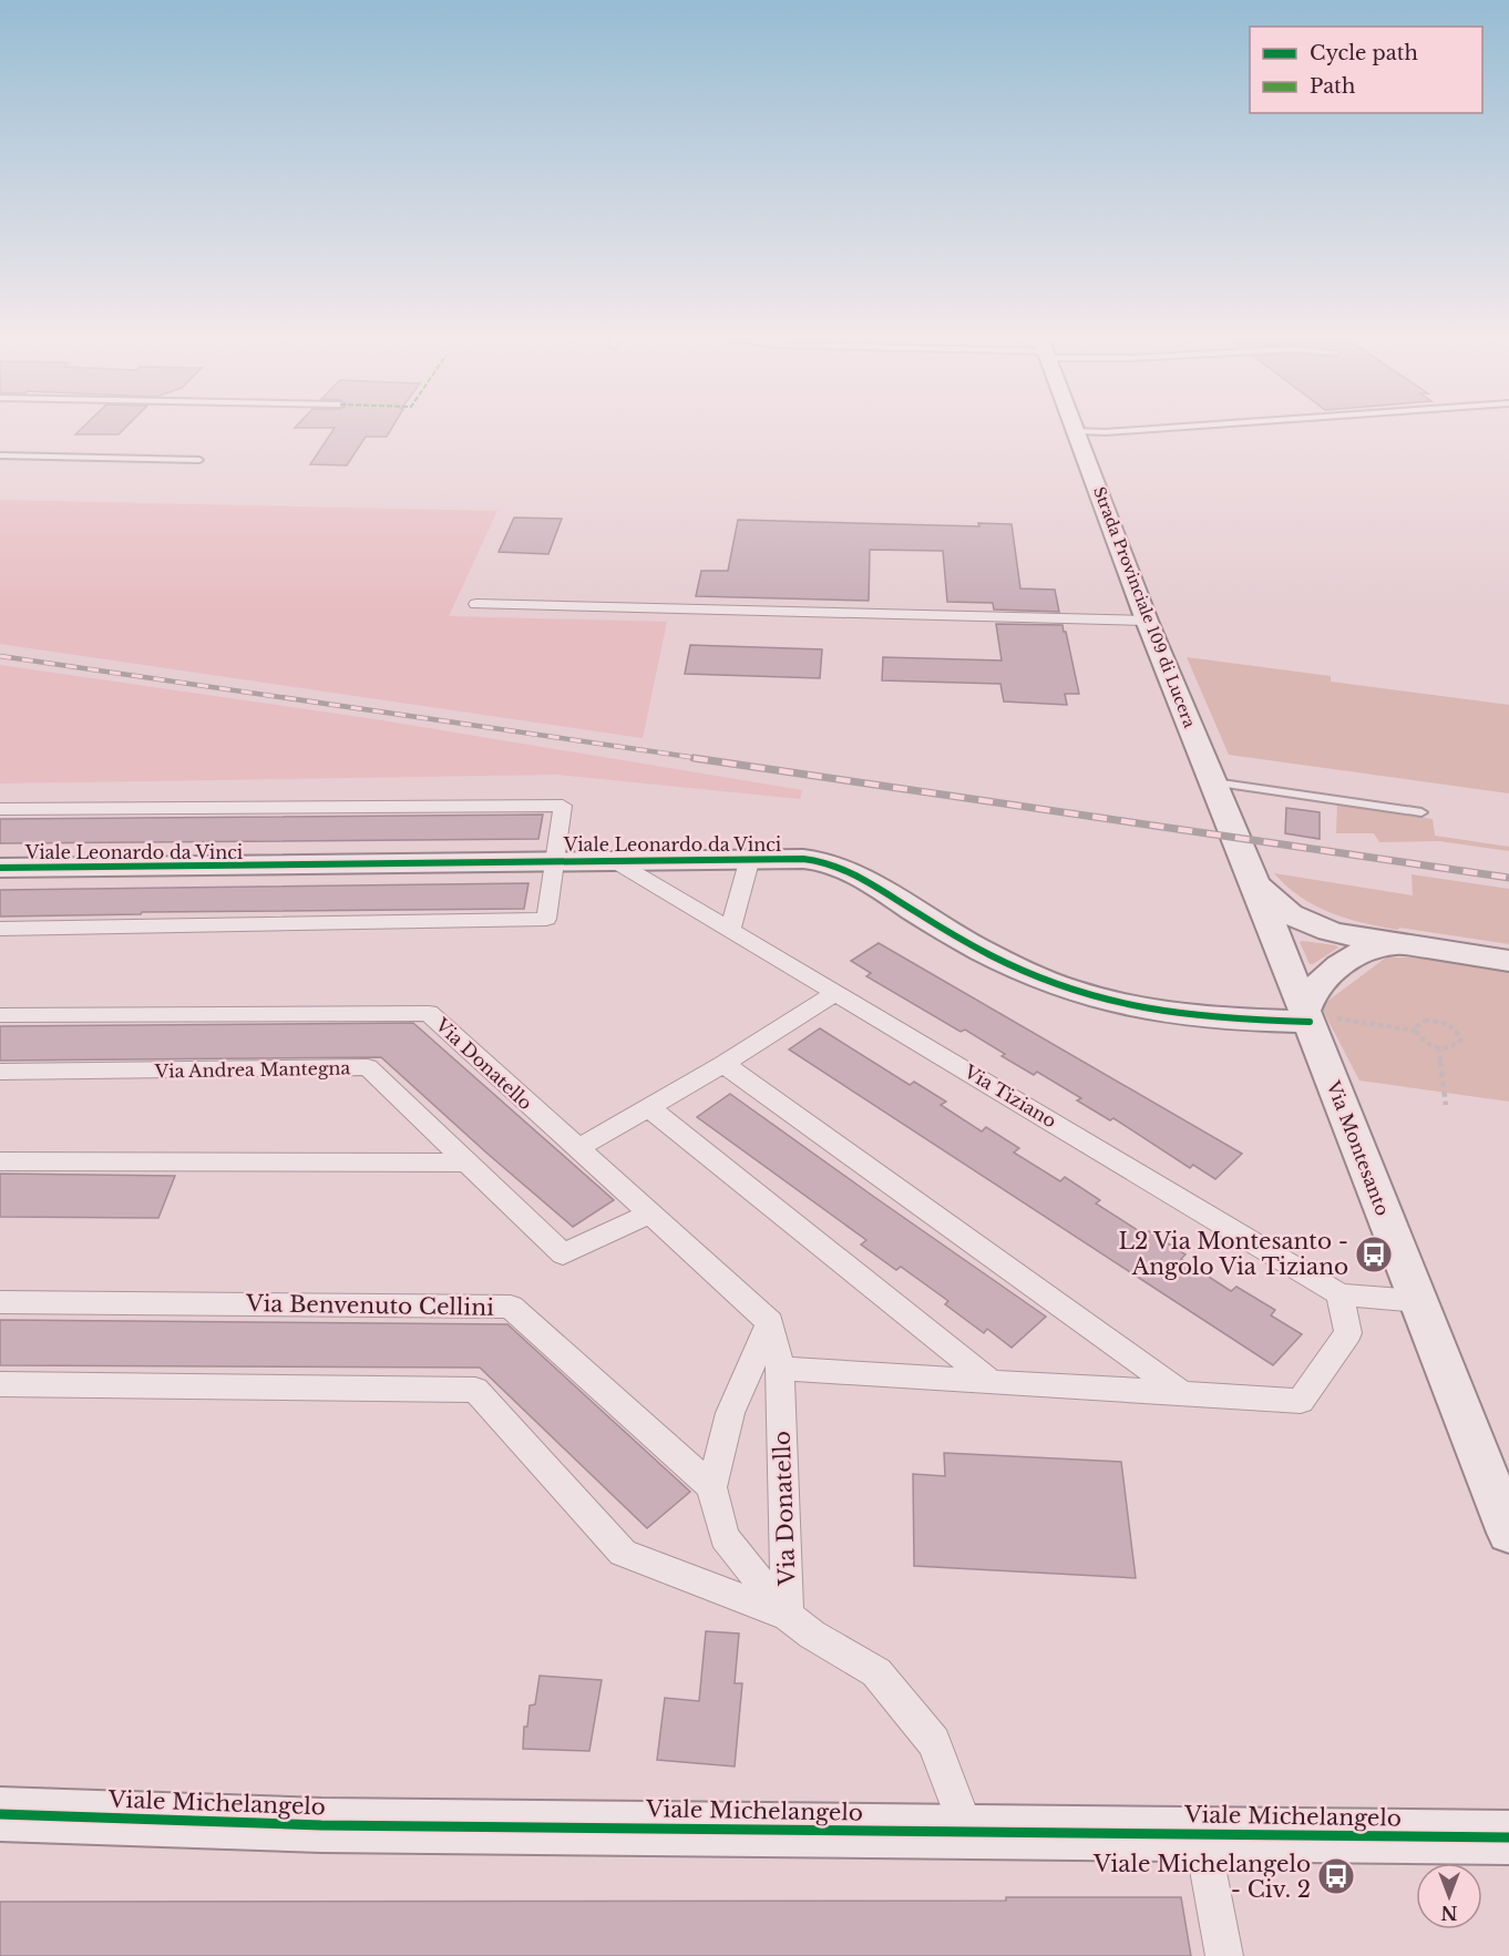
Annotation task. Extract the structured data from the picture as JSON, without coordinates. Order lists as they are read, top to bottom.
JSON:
{
  "streets": {
    "street": [
      "Strada Provinciale 109 di Lucera",
      "Viale Leonardo da Vinci",
      "Via Donatello",
      "Via Andrea Mantegna",
      "Via Tiziano",
      "Via Montesanto",
      "Via Benvenuto Cellini",
      "Viale Michelangelo"
    ]
  },
  "crossings": [
    ["Strada Provinciale 109 di Lucera", "Via Montesanto"],
    ["Viale Leonardo da Vinci", "Via Tiziano"],
    ["Viale Leonardo da Vinci", "Via Montesanto"],
    ["Via Donatello", "Via Andrea Mantegna"],
    ["Via Tiziano", "Via Montesanto"]
  ],
  "places": {
    "bus stop": ["L2 Via Montesanto - Angolo Via Tiziano", "Viale Michelangelo - Civ. 2"]
  },
  "legend": ["Cycle path", "Path"],
  "north": "bottom"
}
